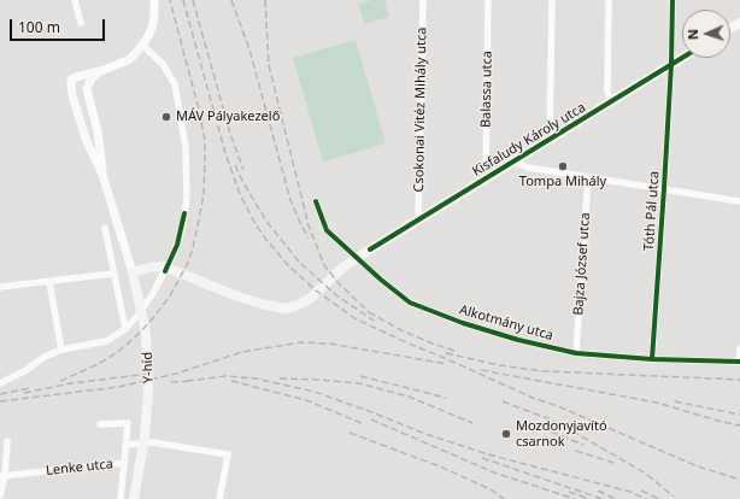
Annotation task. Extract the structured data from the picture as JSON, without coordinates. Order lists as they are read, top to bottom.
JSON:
{
  "streets": {
    "main road": ["Kisfaludy Károly utca", "Y-híd"],
    "street": [
      "Balassa utca",
      "Csokonai Vitéz Mihály utca",
      "Tóth Pál utca",
      "Bajza József utca",
      "Alkotmány utca",
      "Lenke utca"
    ]
  },
  "crossings": [
    ["Balassa utca", "Kisfaludy Károly utca"],
    ["Csokonai Vitéz Mihály utca", "Kisfaludy Károly utca"],
    ["Kisfaludy Károly utca", "Tóth Pál utca"],
    ["Kisfaludy Károly utca", "Alkotmány utca"],
    ["Kisfaludy Károly utca", "Y-híd"],
    ["Tóth Pál utca", "Alkotmány utca"],
    ["Bajza József utca", "Alkotmány utca"]
  ],
  "places": ["MÁV Pályakezelő", "Tompa Mihály", "Mozdonyjavító csarnok"],
  "scale_bar": "100 m",
  "north": "left"
}
